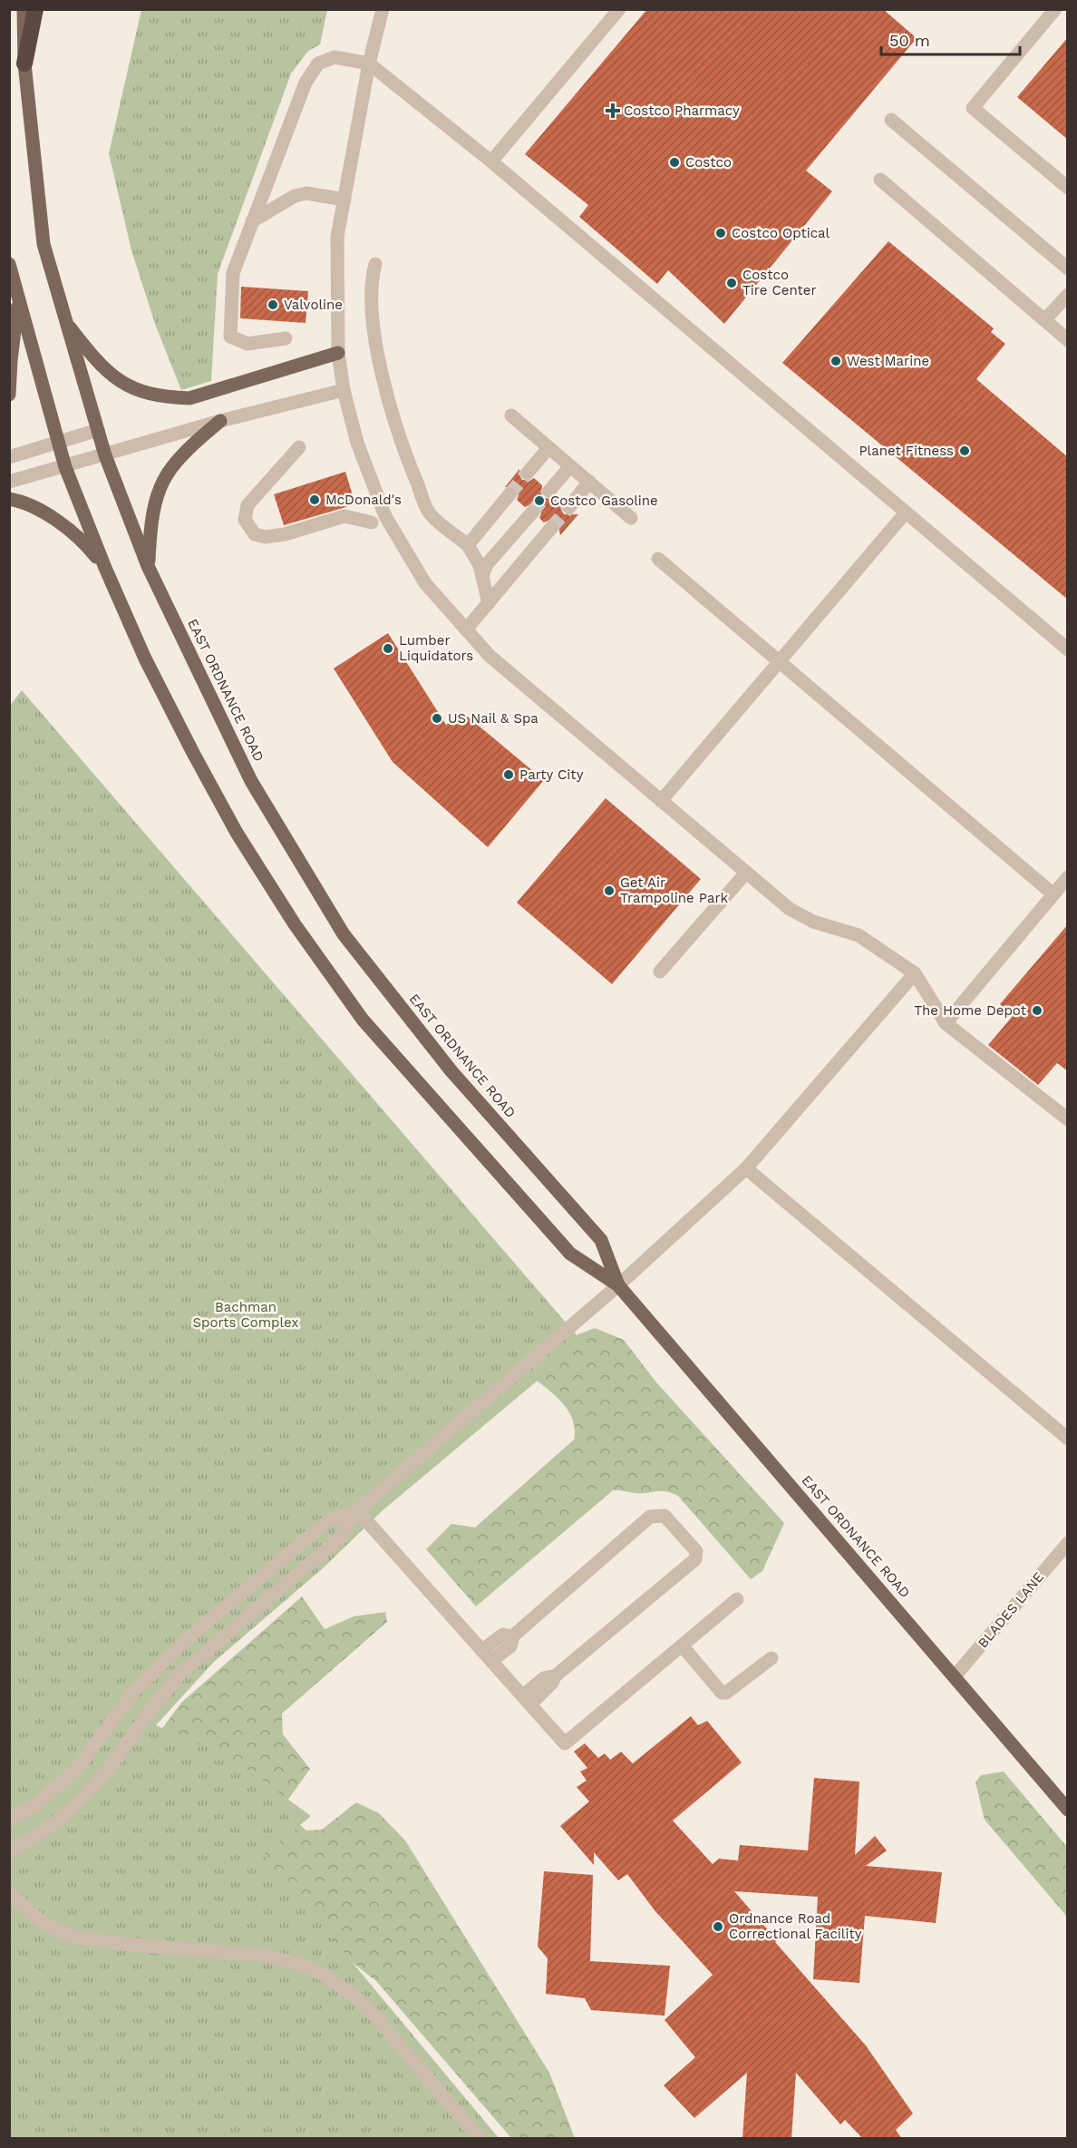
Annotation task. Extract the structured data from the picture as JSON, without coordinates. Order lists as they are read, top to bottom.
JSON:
{
  "streets": {
    "main road": ["EAST ORDNANCE ROAD"],
    "street": ["BLADES LANE"]
  },
  "crossings": [
    ["EAST ORDNANCE ROAD", "BLADES LANE"]
  ],
  "parks": ["Bachman Sports Complex"],
  "places": {
    "health": ["Costco Pharmacy"],
    "other": [
      "Costco",
      "Costco Optical",
      "Costco Tire Center",
      "Valvoline",
      "West Marine",
      "Planet Fitness",
      "McDonald's",
      "Costco Gasoline",
      "Lumber Liquidators",
      "US Nail & Spa",
      "Party City",
      "Get Air Trampoline Park",
      "The Home Depot",
      "Ordnance Road Correctional Facility"
    ]
  },
  "scale_bar": "50 m"
}
